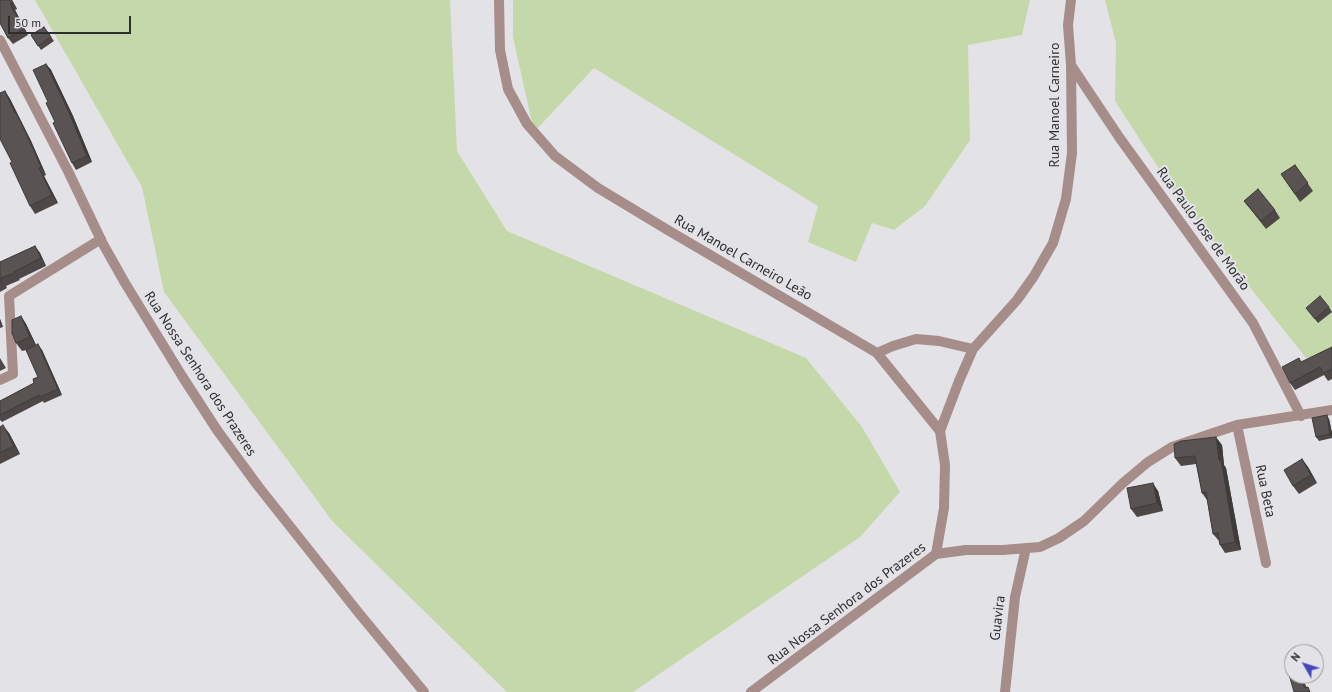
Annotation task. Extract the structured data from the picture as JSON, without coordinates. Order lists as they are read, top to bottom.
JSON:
{
  "streets": {
    "street": [
      "Rua Manoel Carneiro",
      "Rua Paulo Jose de Morão",
      "Rua Manoel Carneiro Leão",
      "Rua Nossa Senhora dos Prazeres",
      "Rua Beta",
      "Guavira"
    ]
  },
  "crossings": [
    ["Rua Manoel Carneiro", "Rua Paulo Jose de Morão"],
    ["Rua Manoel Carneiro", "Rua Manoel Carneiro Leão"],
    ["Rua Paulo Jose de Morão", "Rua Nossa Senhora dos Prazeres"],
    ["Rua Nossa Senhora dos Prazeres", "Rua Beta"],
    ["Rua Nossa Senhora dos Prazeres", "Guavira"]
  ],
  "scale_bar": "50 m",
  "north": "top left"
}
